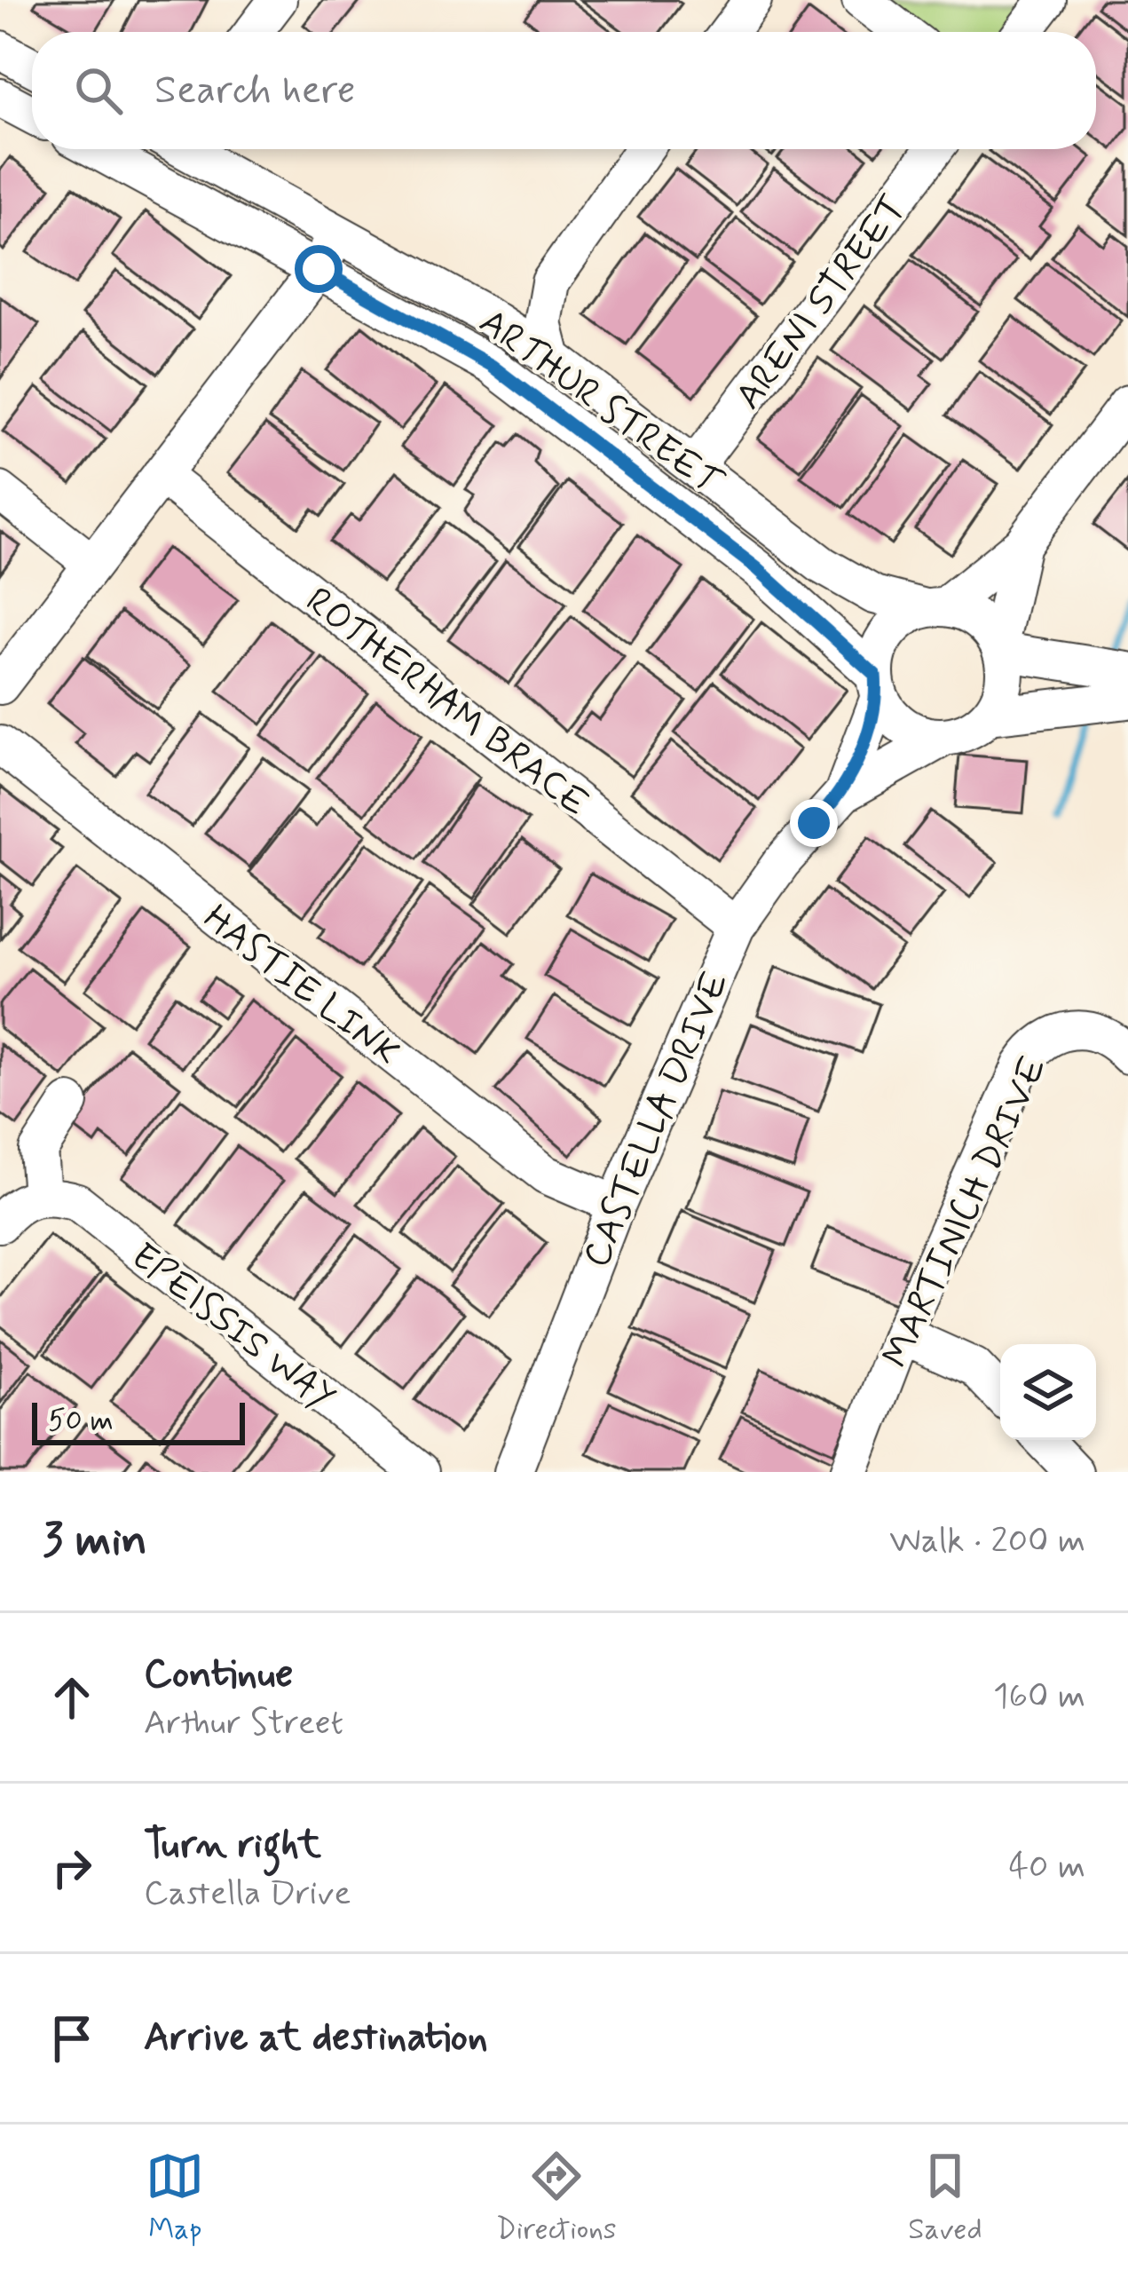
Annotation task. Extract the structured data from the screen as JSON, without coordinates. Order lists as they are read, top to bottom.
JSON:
{
  "streets": {
    "street": [
      "ARENI STREET",
      "ARTHUR STREET",
      "ROTHERHAM BRACE",
      "HASTIE LINK",
      "CASTELLA DRIVE",
      "MARTINICH DRIVE",
      "EPEISSIS WAY"
    ]
  },
  "crossings": [
    ["ARENI STREET", "ARTHUR STREET"],
    ["ARTHUR STREET", "CASTELLA DRIVE"],
    ["ROTHERHAM BRACE", "CASTELLA DRIVE"],
    ["HASTIE LINK", "CASTELLA DRIVE"]
  ],
  "scale_bar": "50 m",
  "page": {
    "search": "Search here",
    "scale": "50 m",
    "heading": ["3 min", "Walk · 200 m"],
    "list": [
      ["Continue", "Arthur Street", "160 m"],
      ["Turn right", "Castella Drive", "40 m"],
      "Arrive at destination"
    ],
    "nav": ["Map", "Directions", "Saved"]
  }
}
